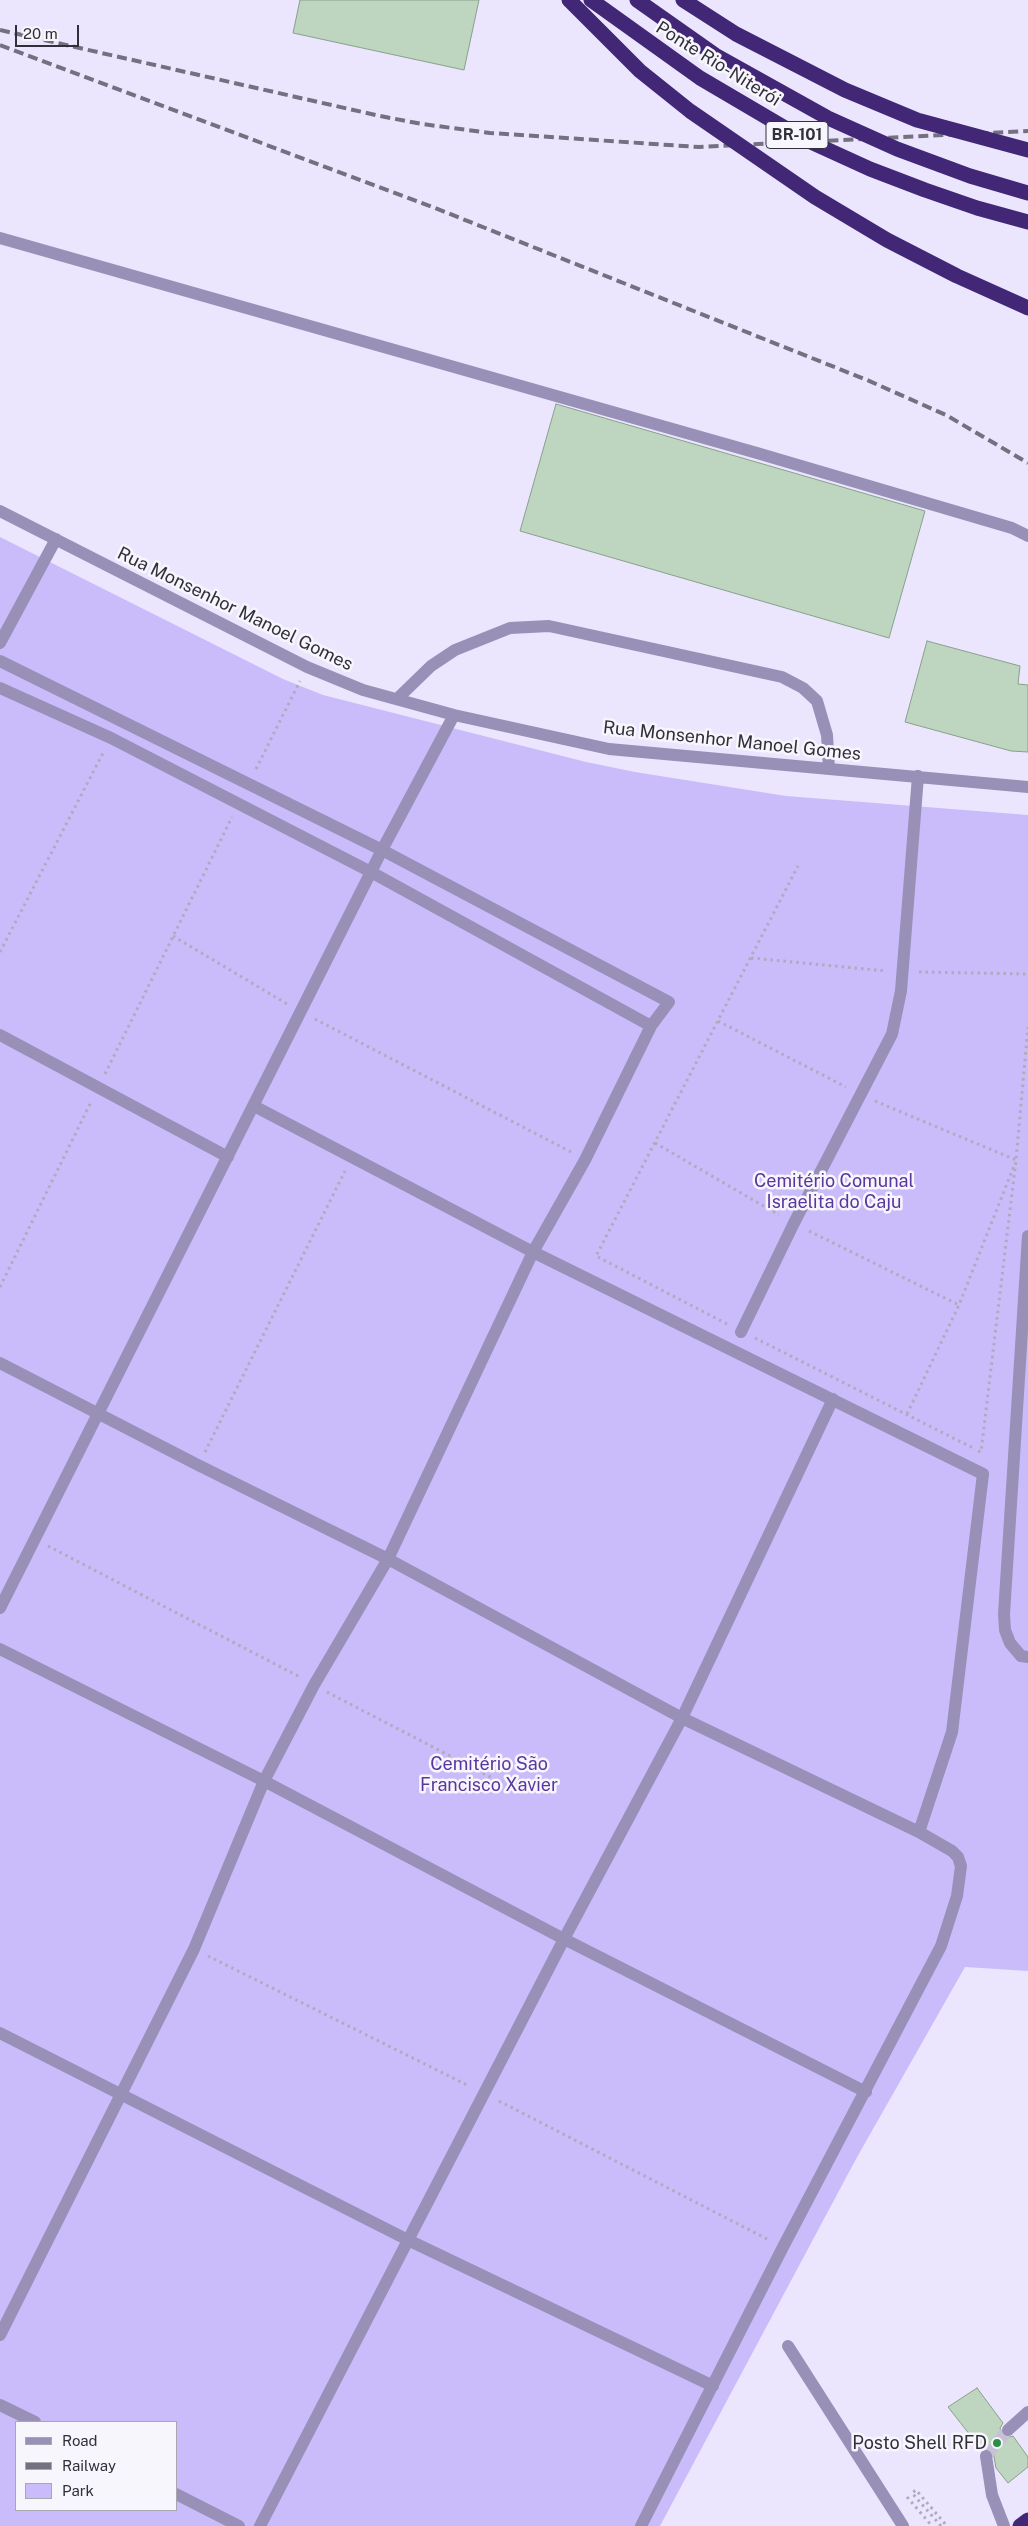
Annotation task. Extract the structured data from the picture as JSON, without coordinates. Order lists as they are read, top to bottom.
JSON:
{
  "streets": {
    "highway": ["Ponte Rio-Niterói", "BR-101"],
    "street": ["Rua Monsenhor Manoel Gomes"]
  },
  "parks": ["Cemitério Comunal Israelita do Caju", "Cemitério São Francisco Xavier"],
  "places": ["Posto Shell RFD"],
  "legend": ["Road", "Railway", "Park"],
  "scale_bar": "20 m"
}
